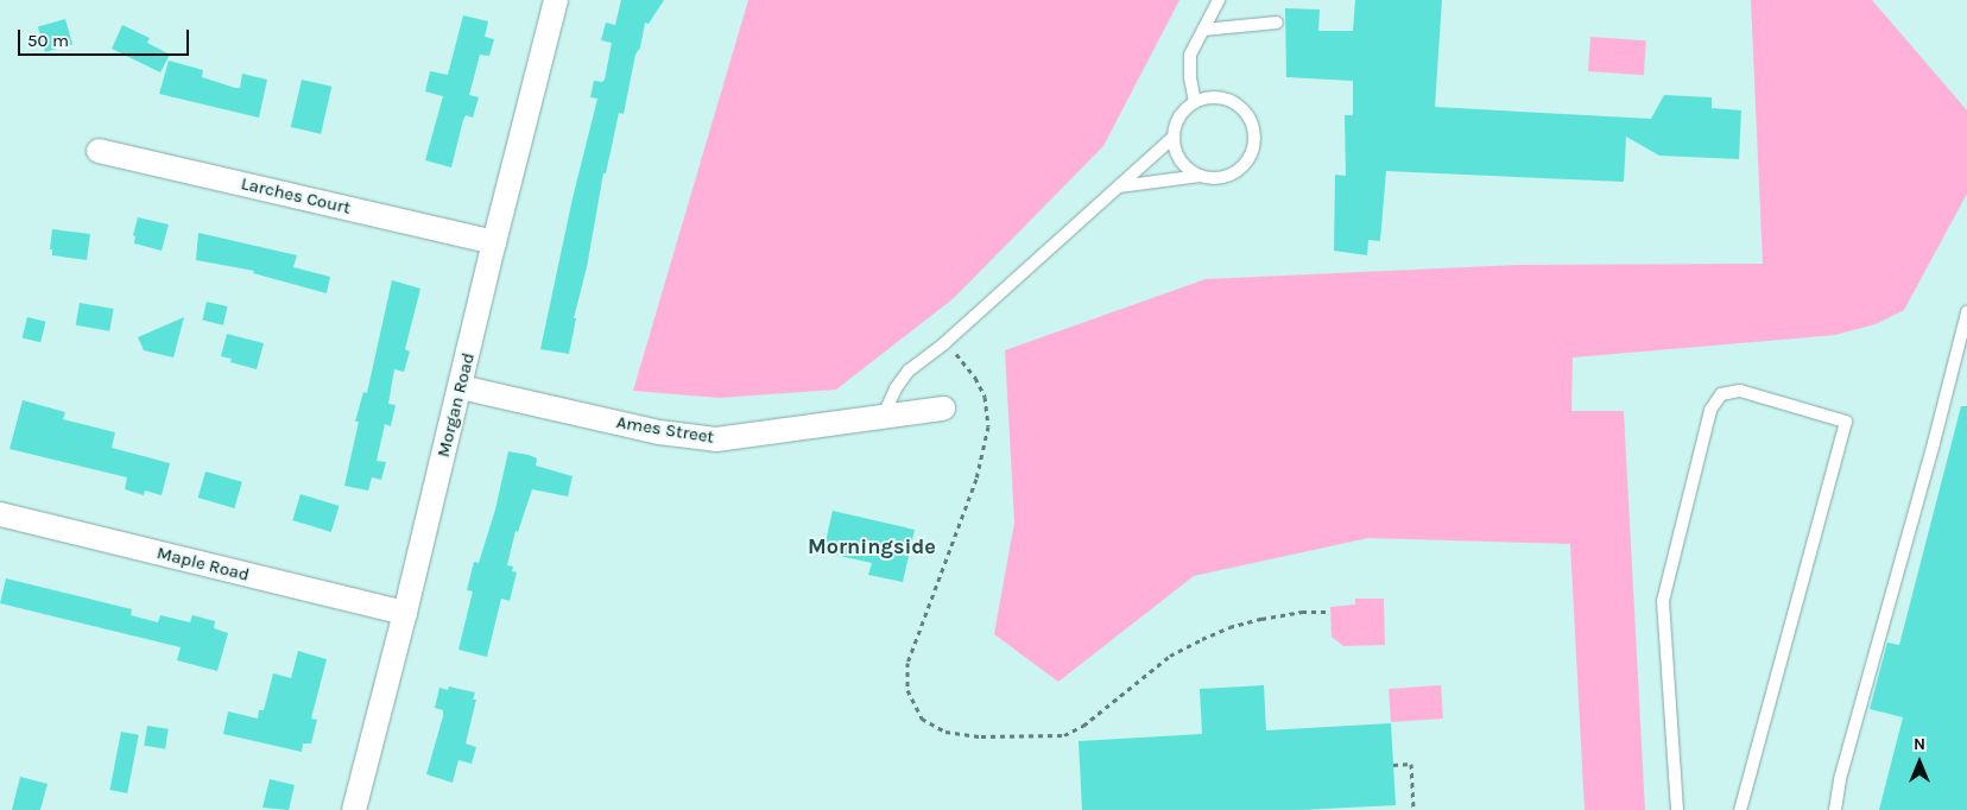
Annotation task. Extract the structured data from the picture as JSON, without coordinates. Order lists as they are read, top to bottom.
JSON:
{
  "streets": {
    "street": [
      "Larches Court",
      "Morgan Road",
      "Ames Street",
      "Maple Road"
    ]
  },
  "crossings": [
    ["Larches Court", "Morgan Road"],
    ["Morgan Road", "Ames Street"],
    ["Morgan Road", "Maple Road"]
  ],
  "districts": ["Morningside"],
  "scale_bar": "50 m",
  "north": "top"
}
